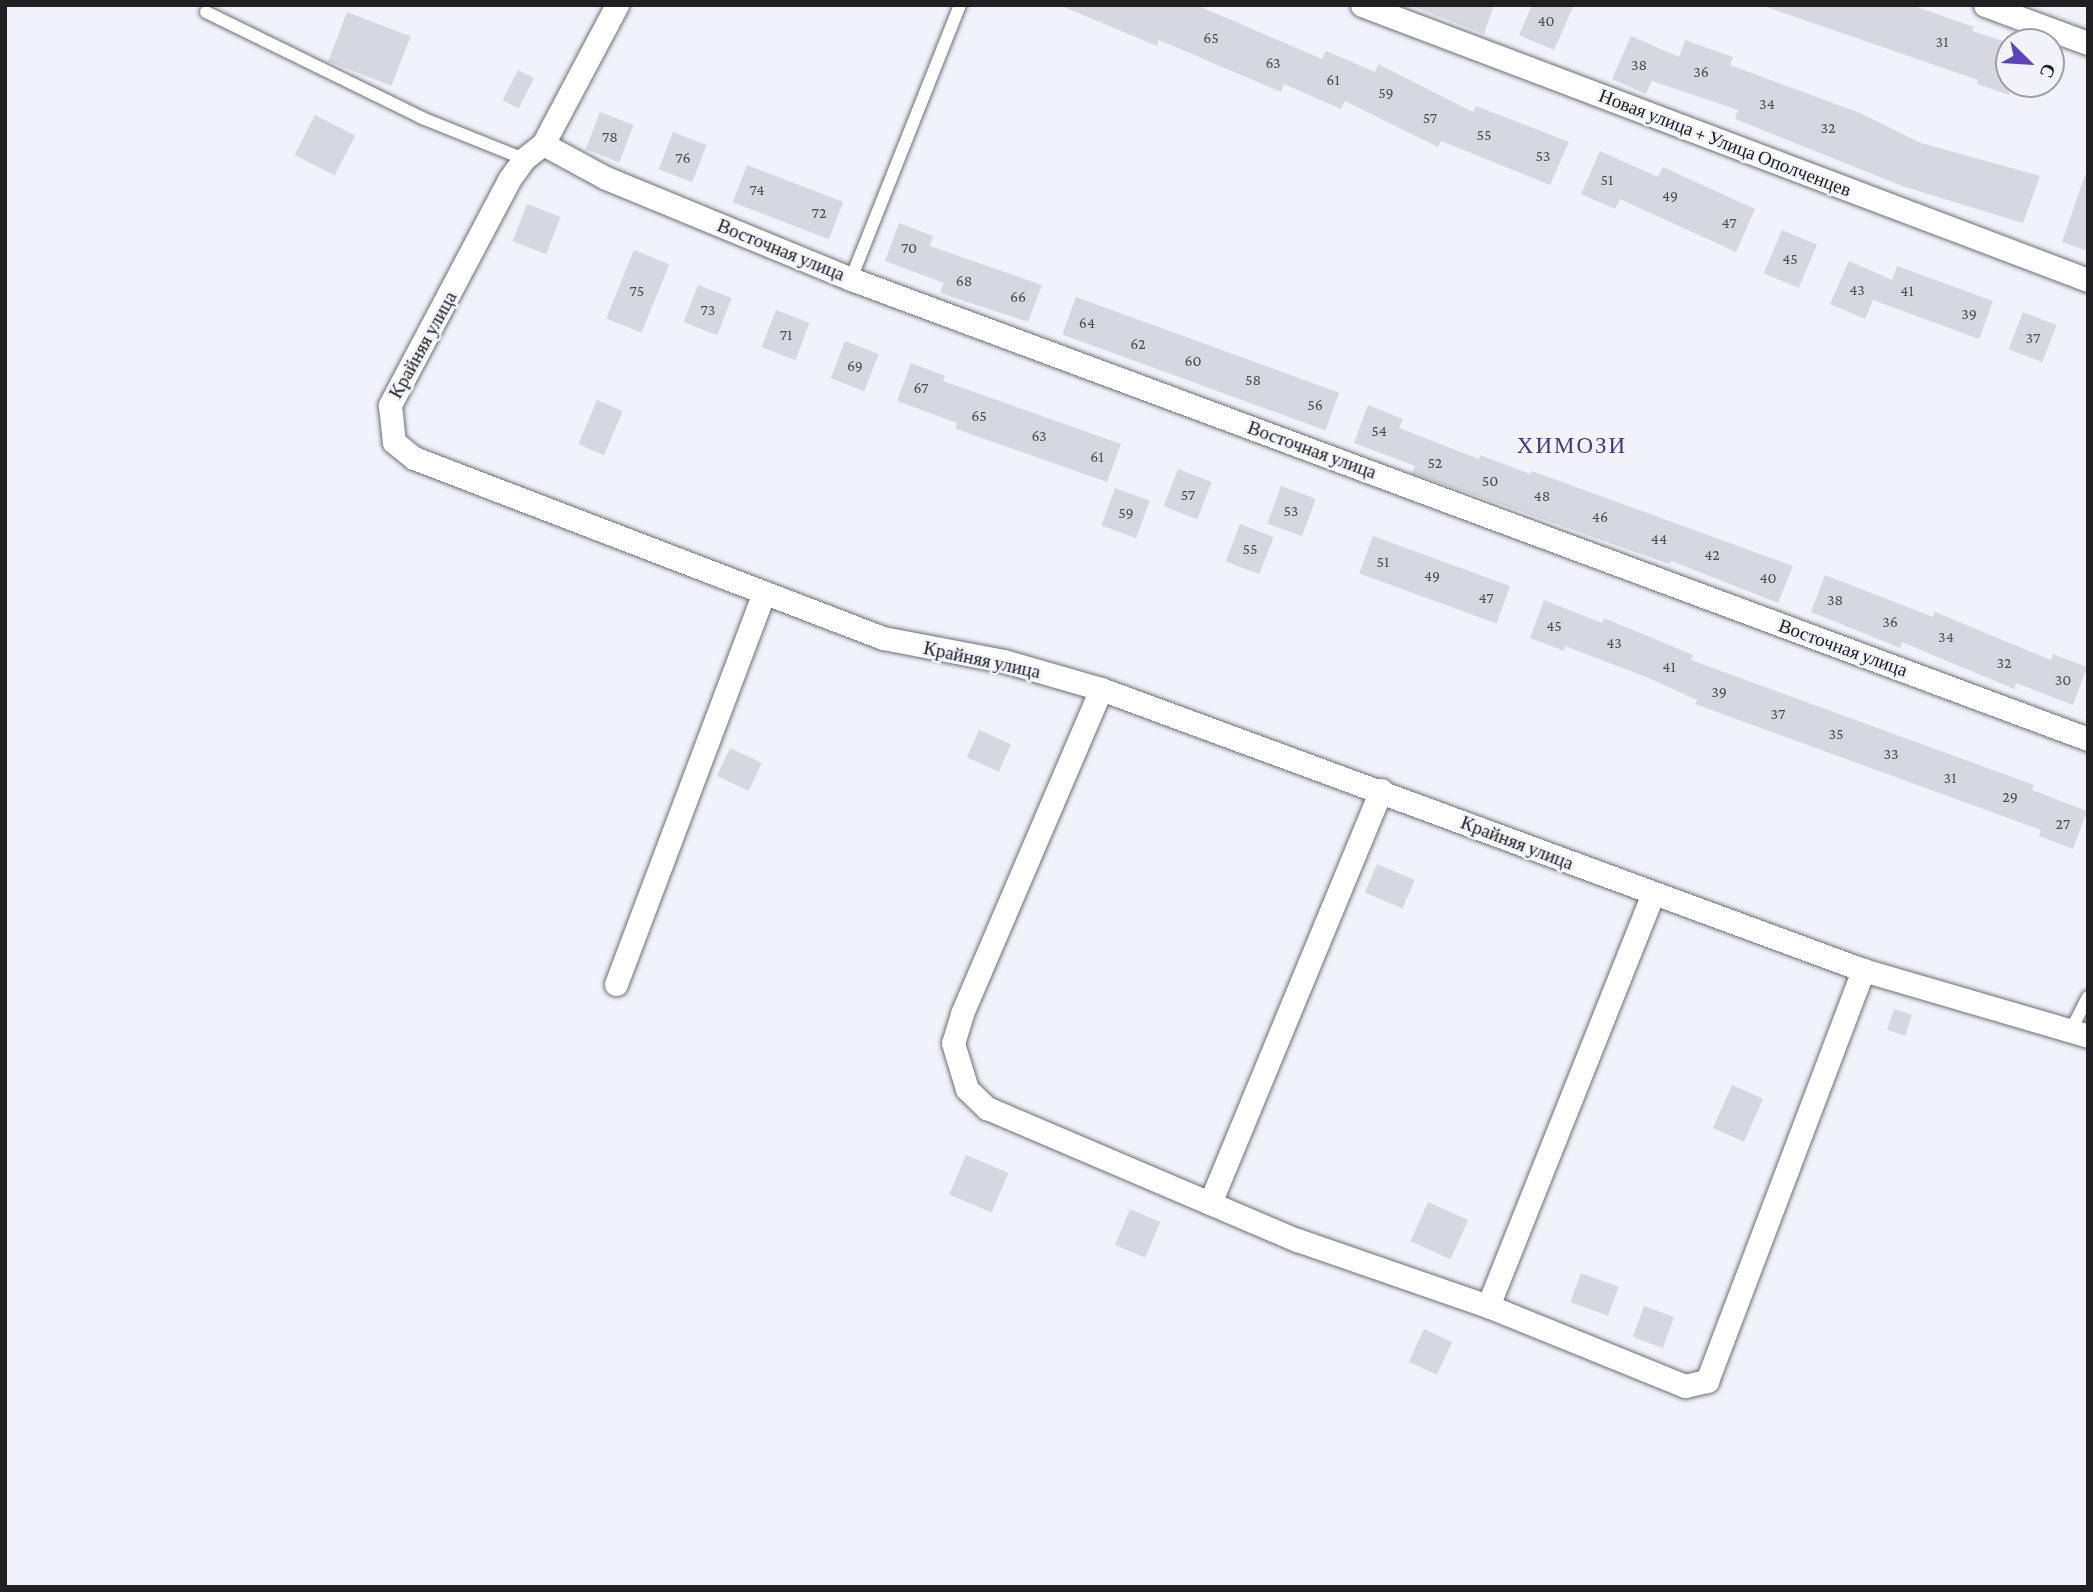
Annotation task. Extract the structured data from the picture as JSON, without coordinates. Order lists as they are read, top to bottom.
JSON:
{
  "streets": {
    "street": ["Новая улица + Улица Ополченцев", "Восточная улица", "Крайняя улица"]
  },
  "crossings": [
    ["Восточная улица", "Крайняя улица"]
  ],
  "districts": ["ХИМОЗИ"],
  "house_numbers": [
    "40",
    "65",
    "31",
    "63",
    "38",
    "36",
    "61",
    "59",
    "34",
    "57",
    "32",
    "55",
    "78",
    "53",
    "76",
    "51",
    "74",
    "49",
    "72",
    "47",
    "70",
    "45",
    "68",
    "43",
    "75",
    "41",
    "66",
    "73",
    "39",
    "64",
    "71",
    "37",
    "62",
    "60",
    "69",
    "58",
    "67",
    "56",
    "65",
    "54",
    "63",
    "61",
    "52",
    "50",
    "57",
    "48",
    "53",
    "59",
    "46",
    "44",
    "55",
    "42",
    "51",
    "49",
    "40",
    "47",
    "38",
    "36",
    "45",
    "34",
    "43",
    "32",
    "41",
    "30",
    "39",
    "37",
    "35",
    "33",
    "31",
    "29",
    "27"
  ],
  "north": "bottom right"
}
